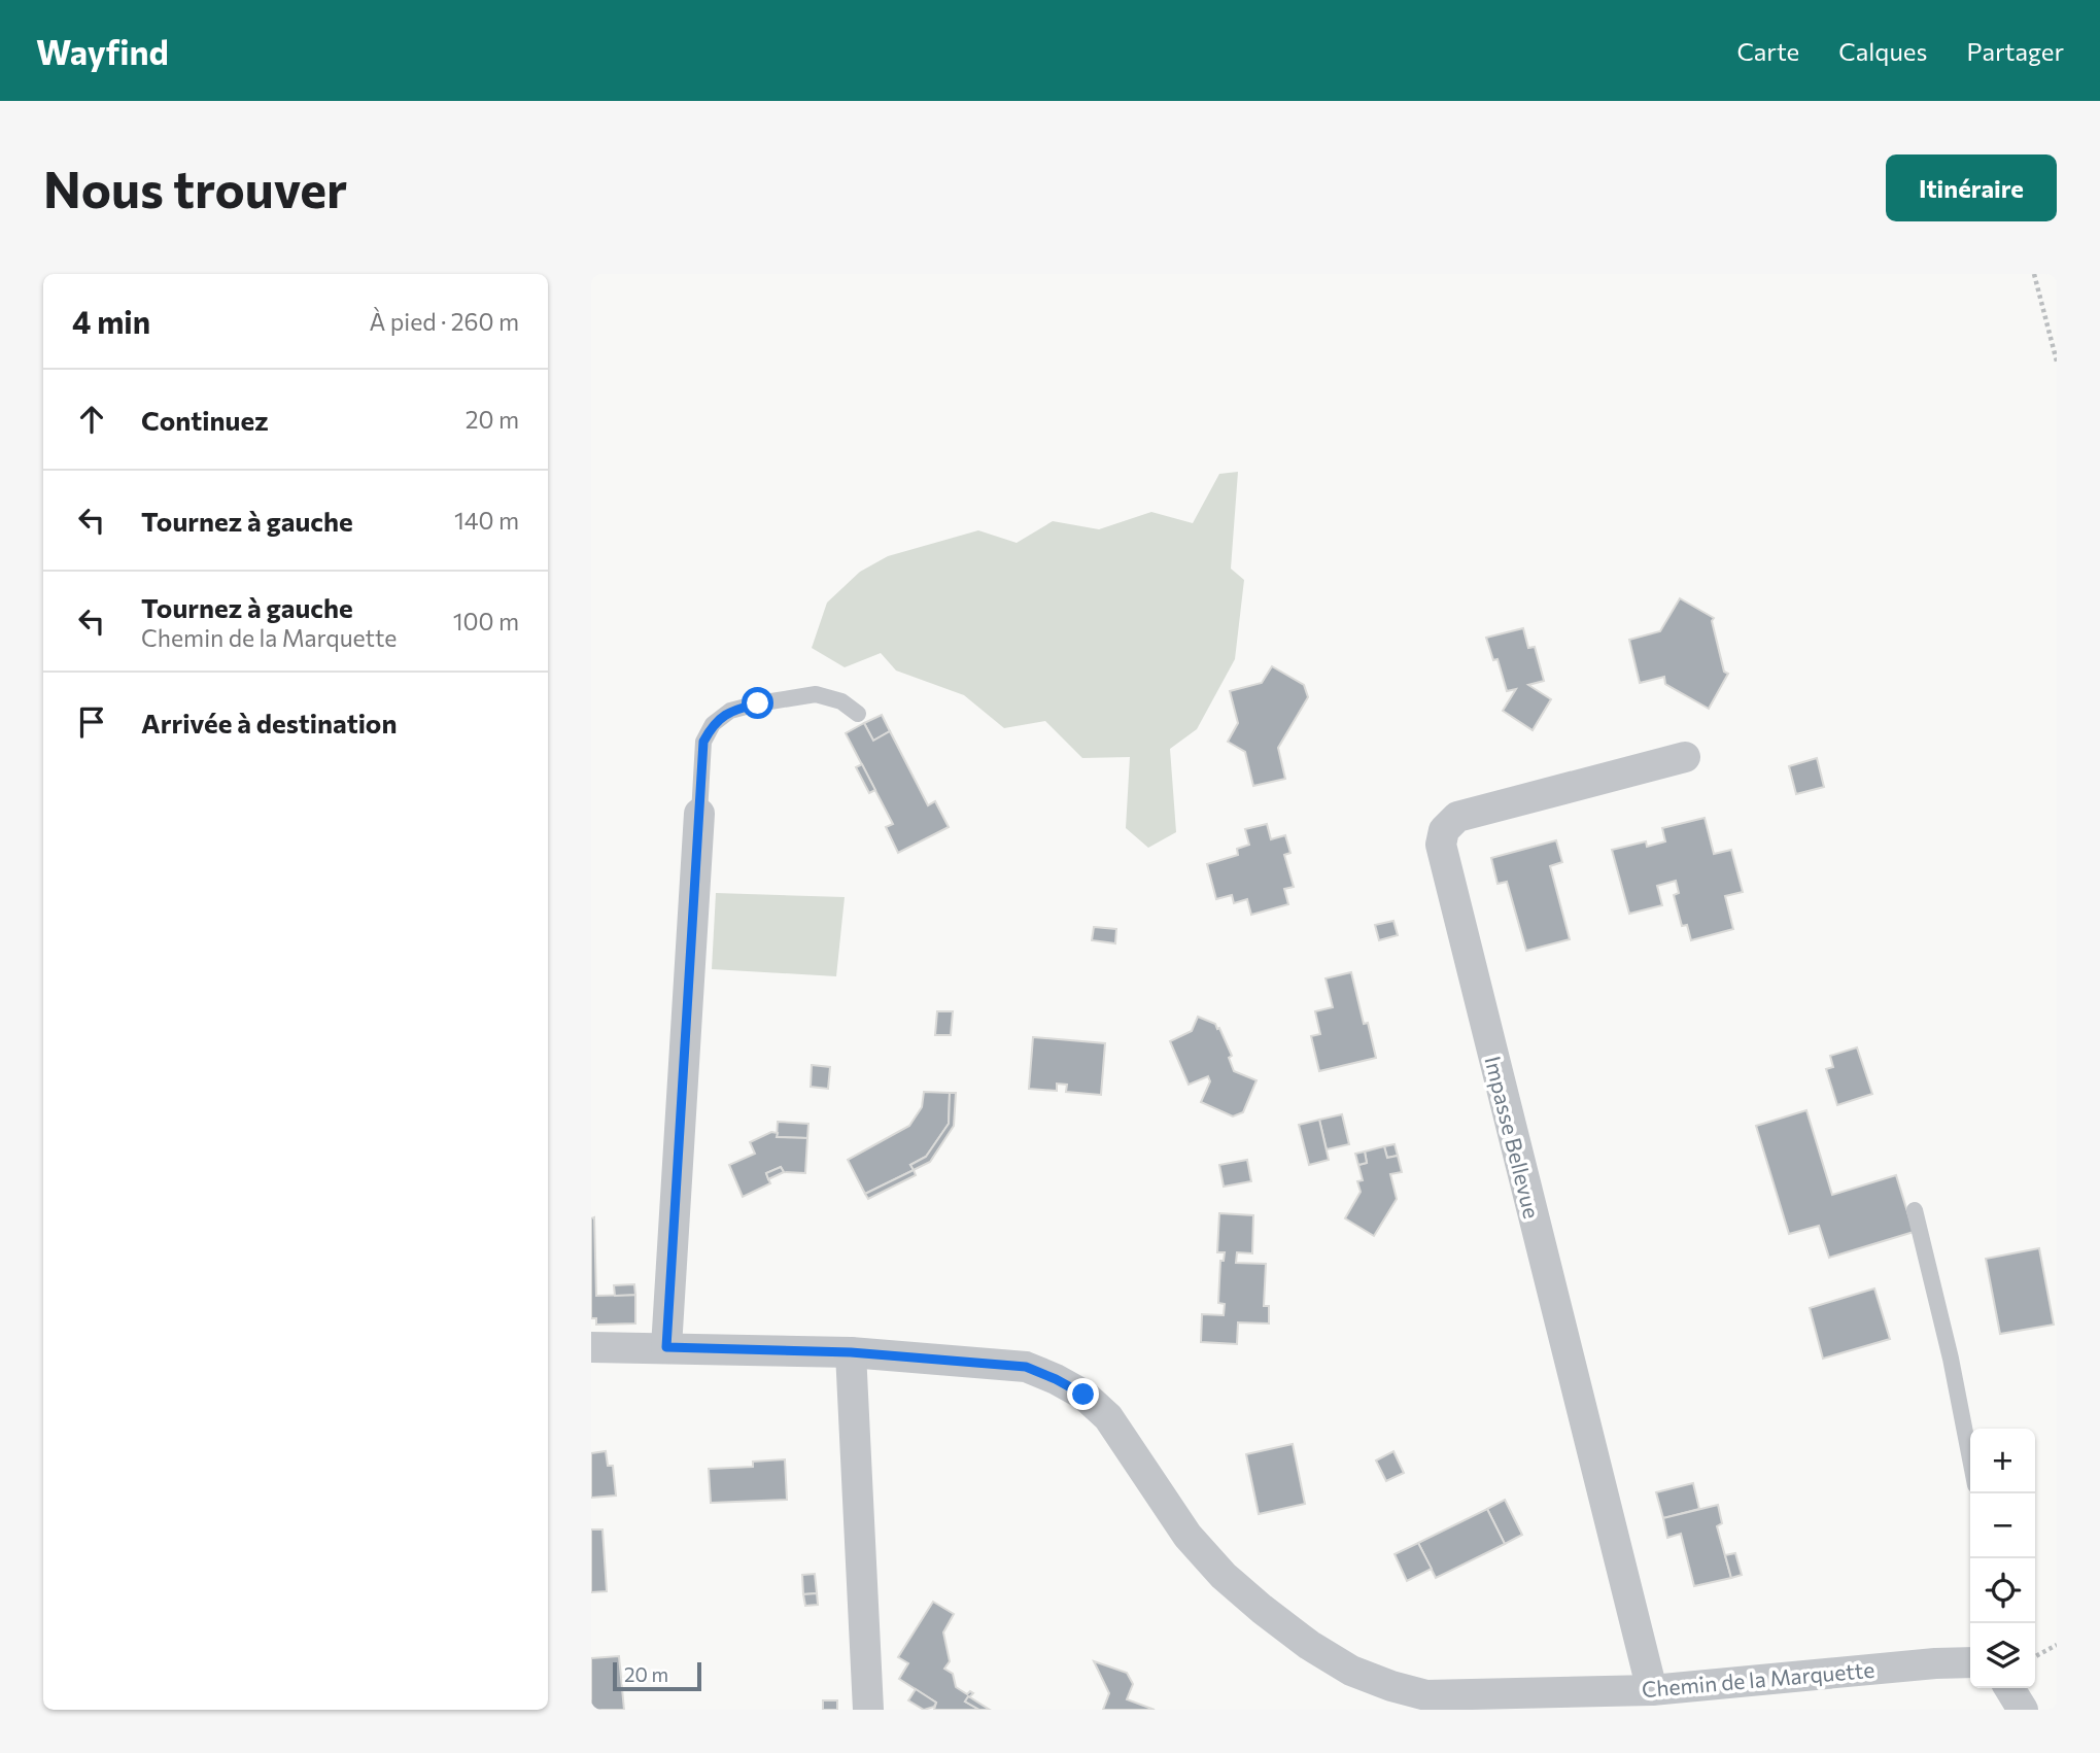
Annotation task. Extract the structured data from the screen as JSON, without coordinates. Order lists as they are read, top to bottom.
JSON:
{
  "streets": {
    "street": ["Impasse Bellevue", "Chemin de la Marquette"]
  },
  "crossings": [
    ["Impasse Bellevue", "Chemin de la Marquette"]
  ],
  "scale_bar": "20 m",
  "page": {
    "header": "Wayfind",
    "nav": ["Carte", "Calques", "Partager"],
    "buttons": "Itinéraire",
    "title": "Nous trouver",
    "heading": ["4 min", "À pied · 260 m"],
    "list": [
      ["Continuez", "20 m"],
      ["Tournez à gauche", "140 m"],
      ["Tournez à gauche", "Chemin de la Marquette", "100 m"],
      "Arrivée à destination"
    ],
    "map_buttons": ["+", "−"],
    "scale": "20 m"
  }
}
